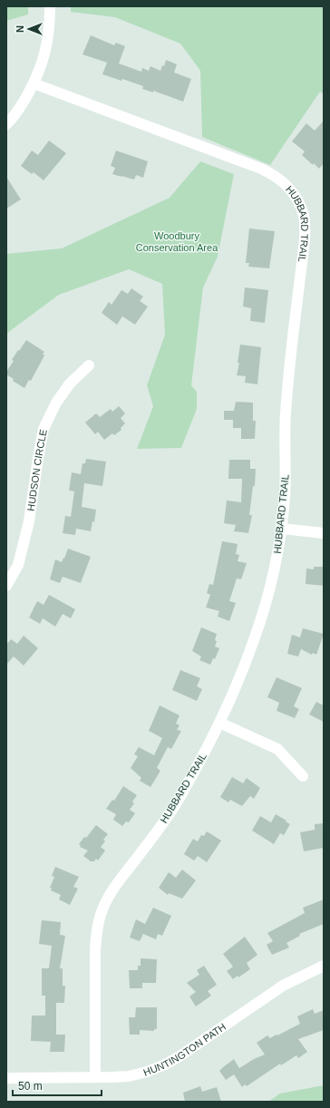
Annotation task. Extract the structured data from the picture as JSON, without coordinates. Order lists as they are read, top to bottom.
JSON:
{
  "streets": {
    "street": ["HUBBARD TRAIL", "HUDSON CIRCLE", "HUNTINGTON PATH"]
  },
  "crossings": [
    ["HUBBARD TRAIL", "HUNTINGTON PATH"]
  ],
  "parks": ["Woodbury Conservation Area"],
  "scale_bar": "50 m",
  "north": "left"
}
